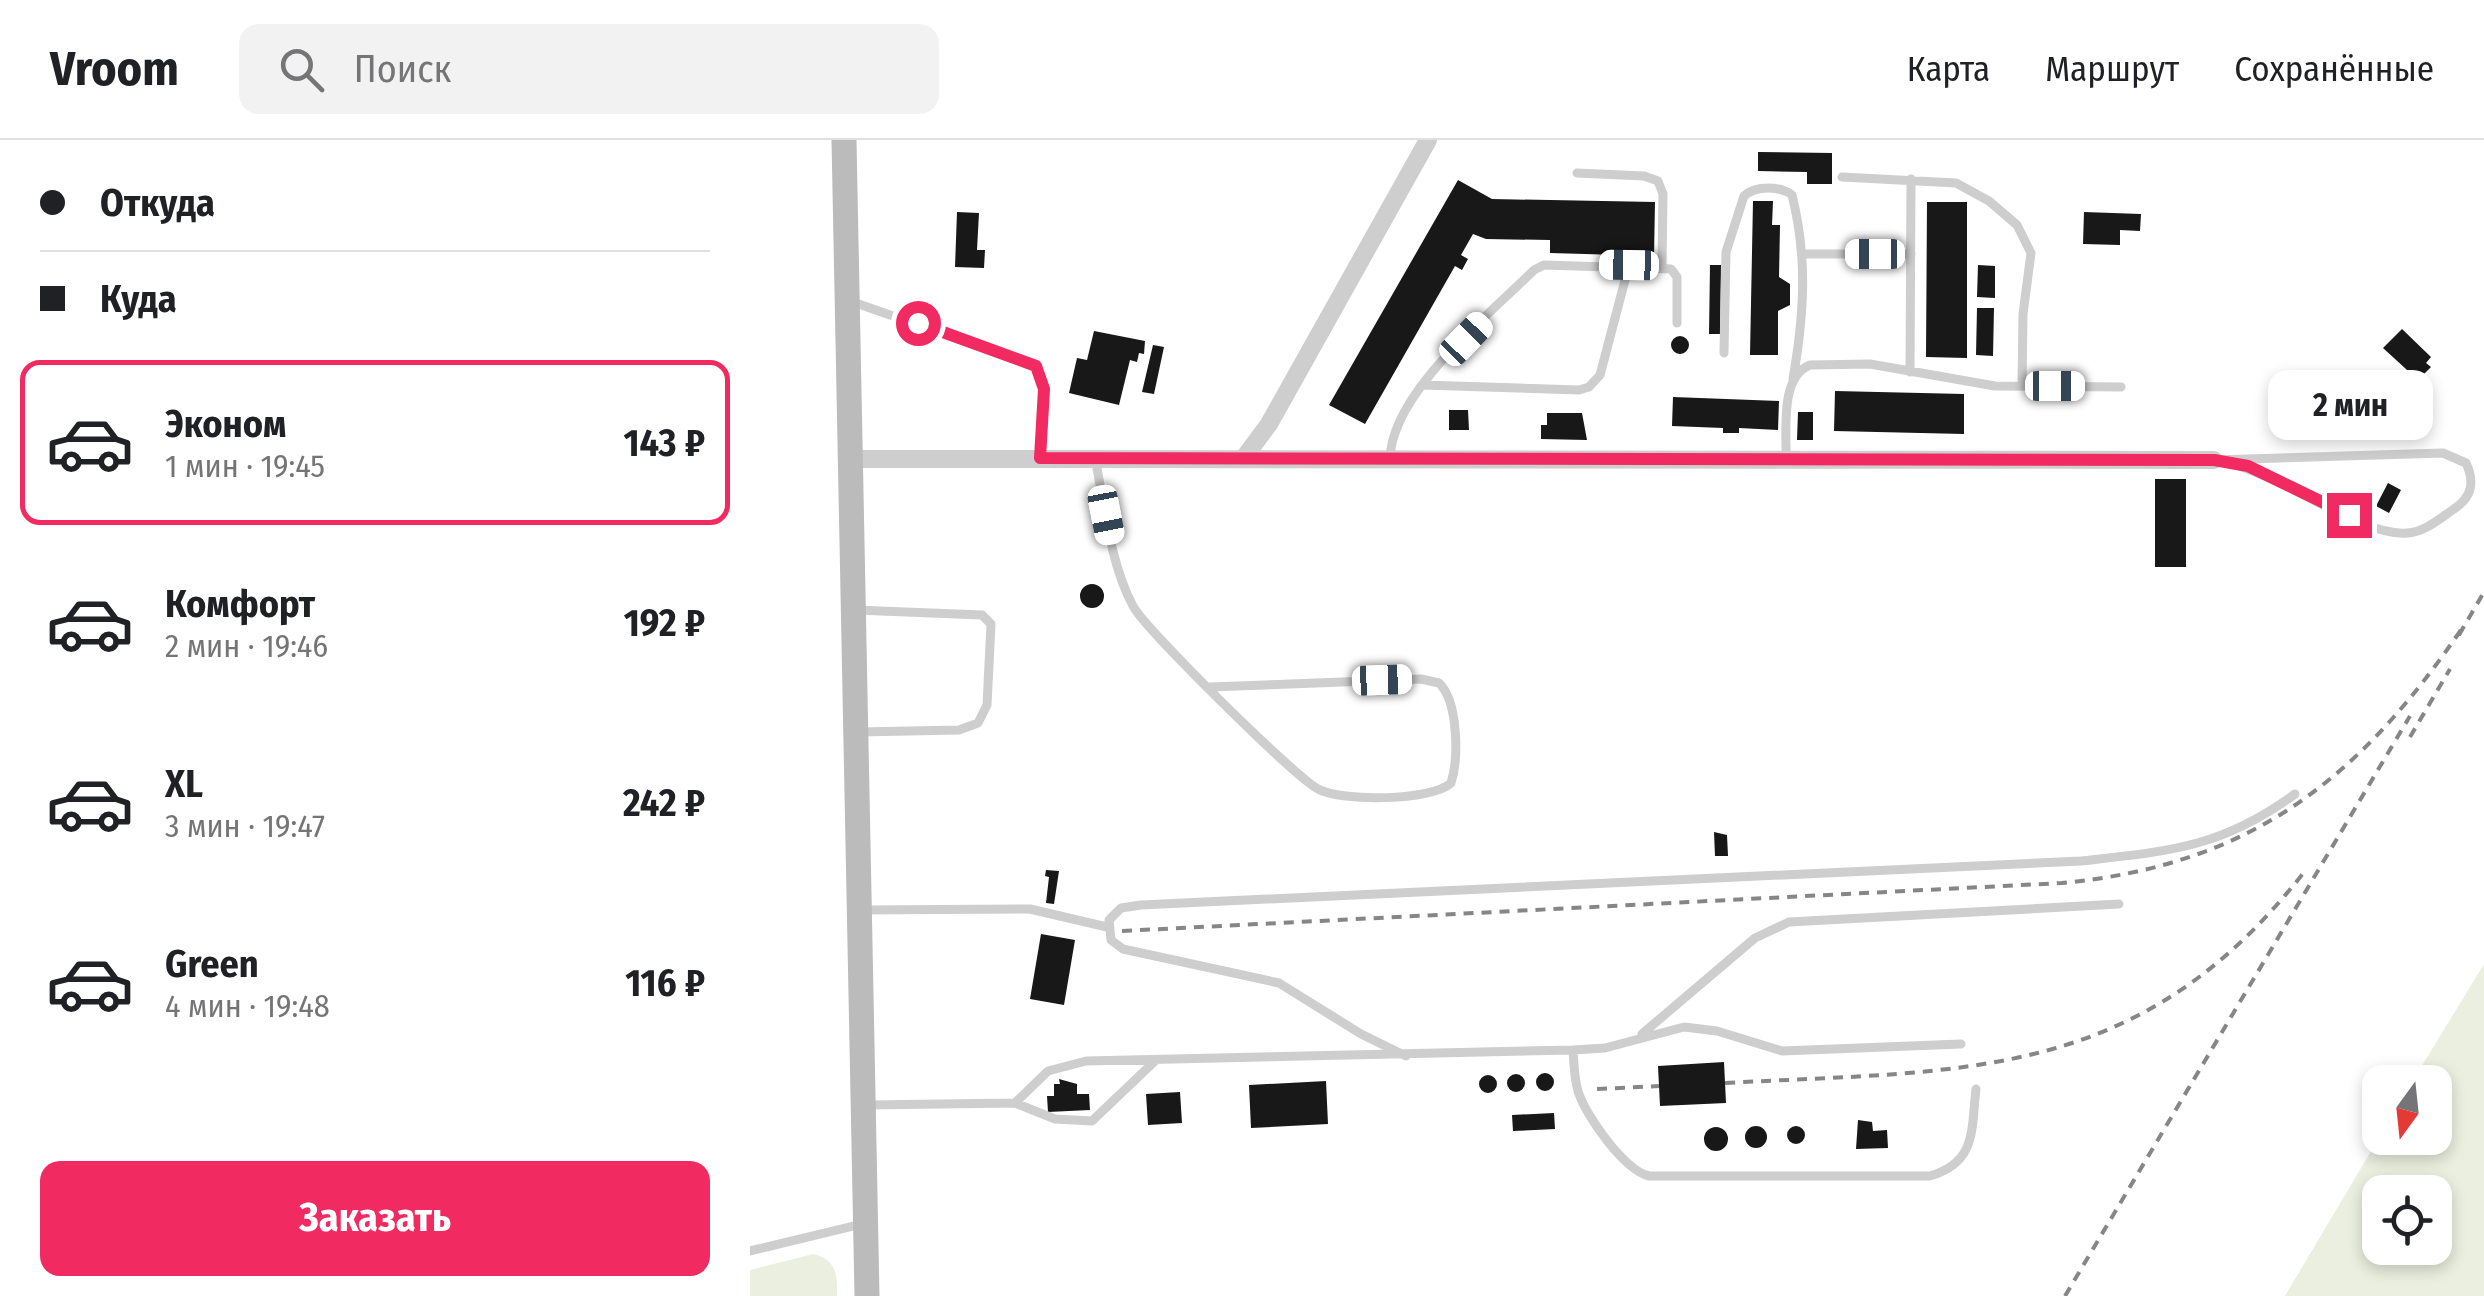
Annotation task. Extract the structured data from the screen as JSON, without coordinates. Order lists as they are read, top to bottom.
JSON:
{
  "north": "bottom",
  "page": {
    "header": "Vroom",
    "search": "Поиск",
    "nav": ["Карта", "Маршрут", "Сохранённые"],
    "banner": ["Откуда", "Куда"],
    "list": [
      {
        "name": "Эконом",
        "note": "1 мин · 19:45",
        "value": "143 ₽"
      },
      {
        "name": "Комфорт",
        "note": "2 мин · 19:46",
        "value": "192 ₽"
      },
      {
        "name": "XL",
        "note": "3 мин · 19:47",
        "value": "242 ₽"
      },
      {
        "name": "Green",
        "note": "4 мин · 19:48",
        "value": "116 ₽"
      }
    ],
    "bubble": "2 мин",
    "buttons": "Заказать"
  }
}
